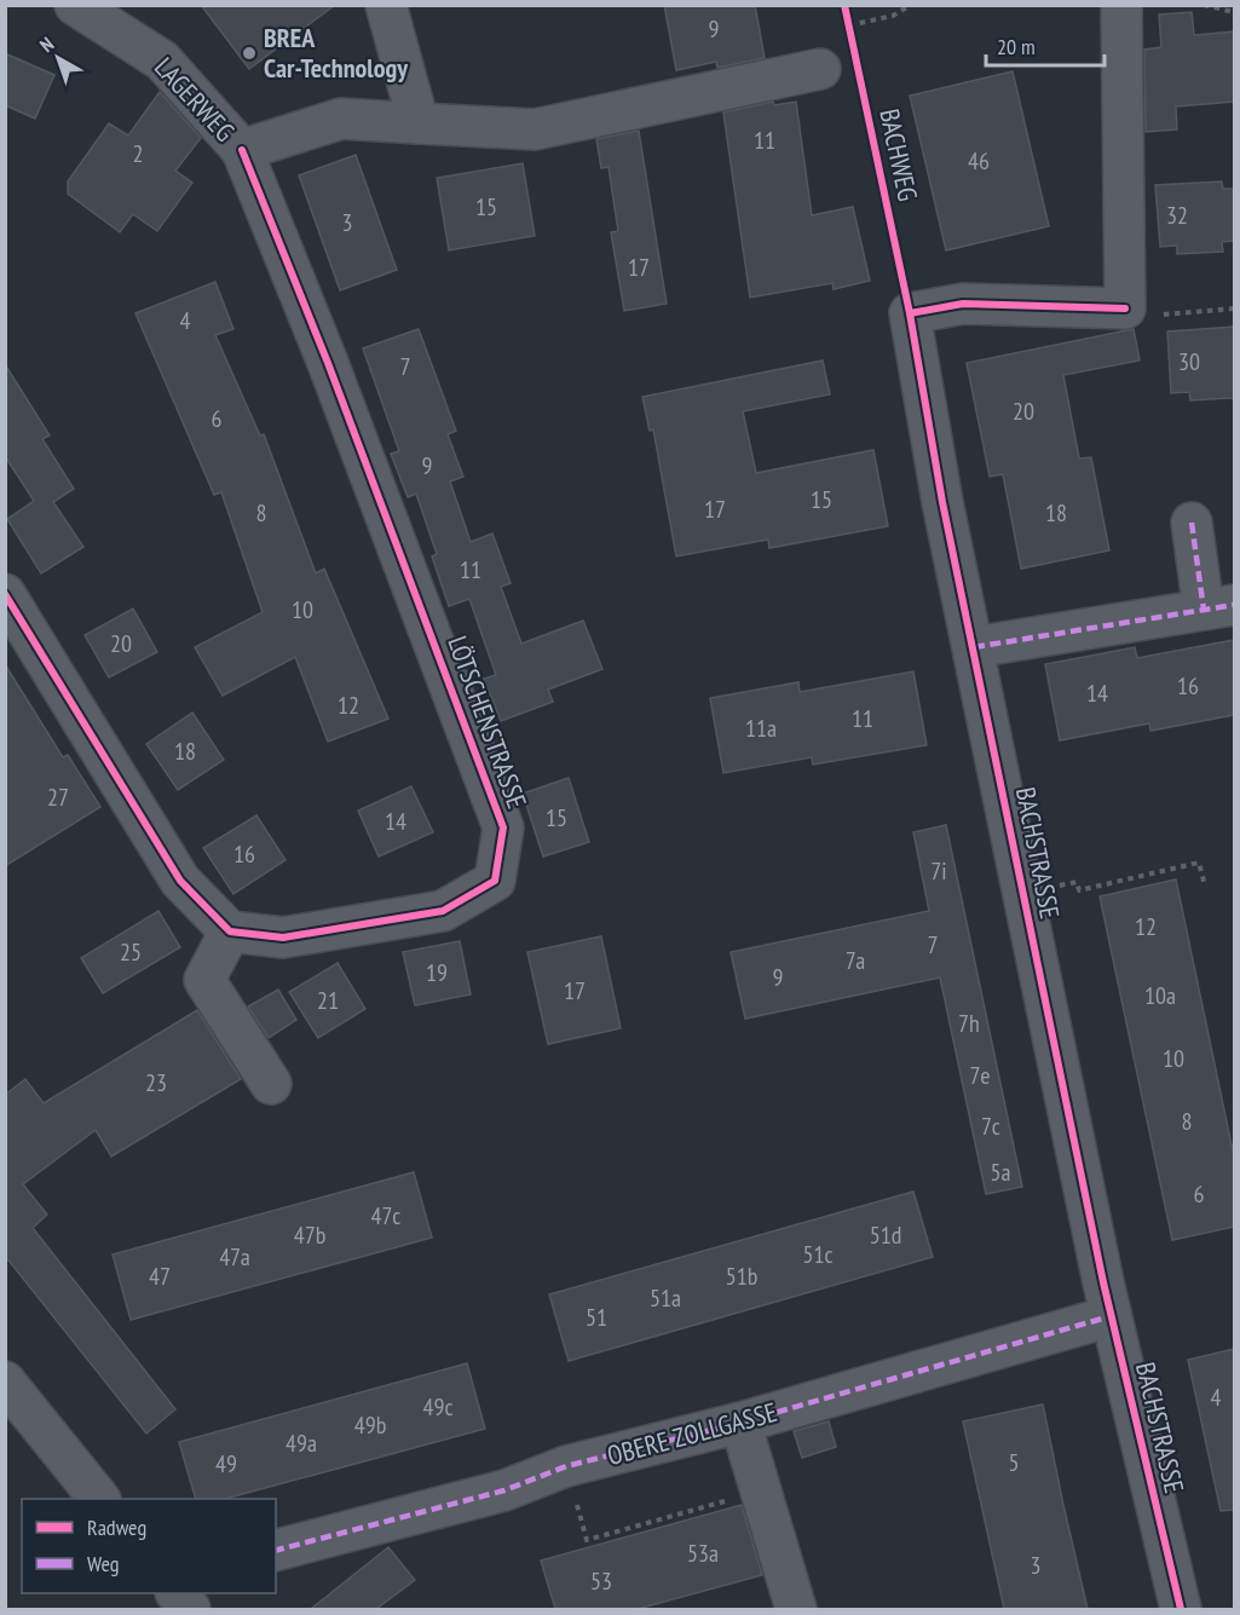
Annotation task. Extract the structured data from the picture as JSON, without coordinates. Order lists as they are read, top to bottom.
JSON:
{
  "streets": {
    "street": [
      "LAGERWEG",
      "LÖTSCHENSTRASSE",
      "BACHSTRASSE",
      "OBERE ZOLLGASSE"
    ],
    "cycle path": ["BACHWEG"]
  },
  "crossings": [
    ["LAGERWEG", "LÖTSCHENSTRASSE"],
    ["BACHSTRASSE", "OBERE ZOLLGASSE"]
  ],
  "places": ["BREA Car-Technology"],
  "house_numbers": [
    "9",
    "11",
    "2",
    "46",
    "15",
    "32",
    "3",
    "17",
    "4",
    "30",
    "7",
    "20",
    "6",
    "9",
    "15",
    "17",
    "8",
    "18",
    "11",
    "10",
    "20",
    "16",
    "14",
    "12",
    "11",
    "11a",
    "18",
    "27",
    "15",
    "14",
    "16",
    "7i",
    "12",
    "7",
    "25",
    "7a",
    "19",
    "9",
    "17",
    "10a",
    "21",
    "7h",
    "10",
    "7e",
    "23",
    "8",
    "7c",
    "5a",
    "6",
    "47c",
    "47b",
    "51d",
    "51c",
    "47a",
    "47",
    "51b",
    "51a",
    "51",
    "4",
    "49c",
    "49b",
    "49a",
    "5",
    "49",
    "53a",
    "3",
    "53"
  ],
  "legend": ["Radweg", "Weg"],
  "scale_bar": "20 m",
  "north": "top left"
}
